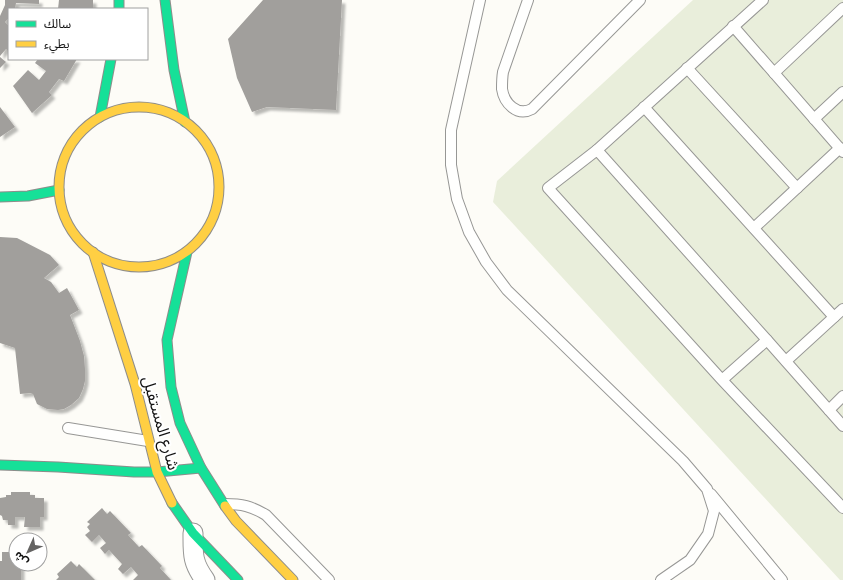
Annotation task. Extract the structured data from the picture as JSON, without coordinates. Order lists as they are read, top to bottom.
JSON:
{
  "streets": {
    "street": ["شارع المستقبل"]
  },
  "legend": ["سالك", "بطيء"],
  "north": "bottom left"
}
